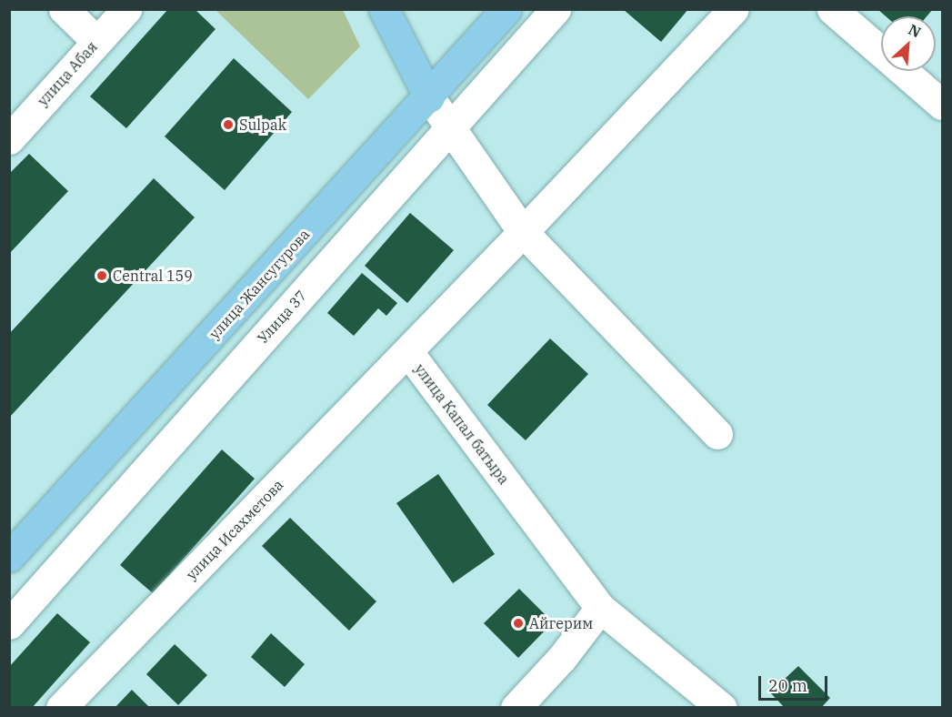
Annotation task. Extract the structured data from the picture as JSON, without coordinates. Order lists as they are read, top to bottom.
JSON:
{
  "streets": {
    "main road": ["улица Жансугурова"],
    "street": [
      "улица Абая",
      "Улица 37",
      "улица Капал батыра",
      "улица Исахметова"
    ]
  },
  "crossings": [
    ["улица Капал батыра", "улица Исахметова"]
  ],
  "places": ["Sulpak", "Central 159", "Айгерим"],
  "scale_bar": "20 m",
  "north": "top right"
}
